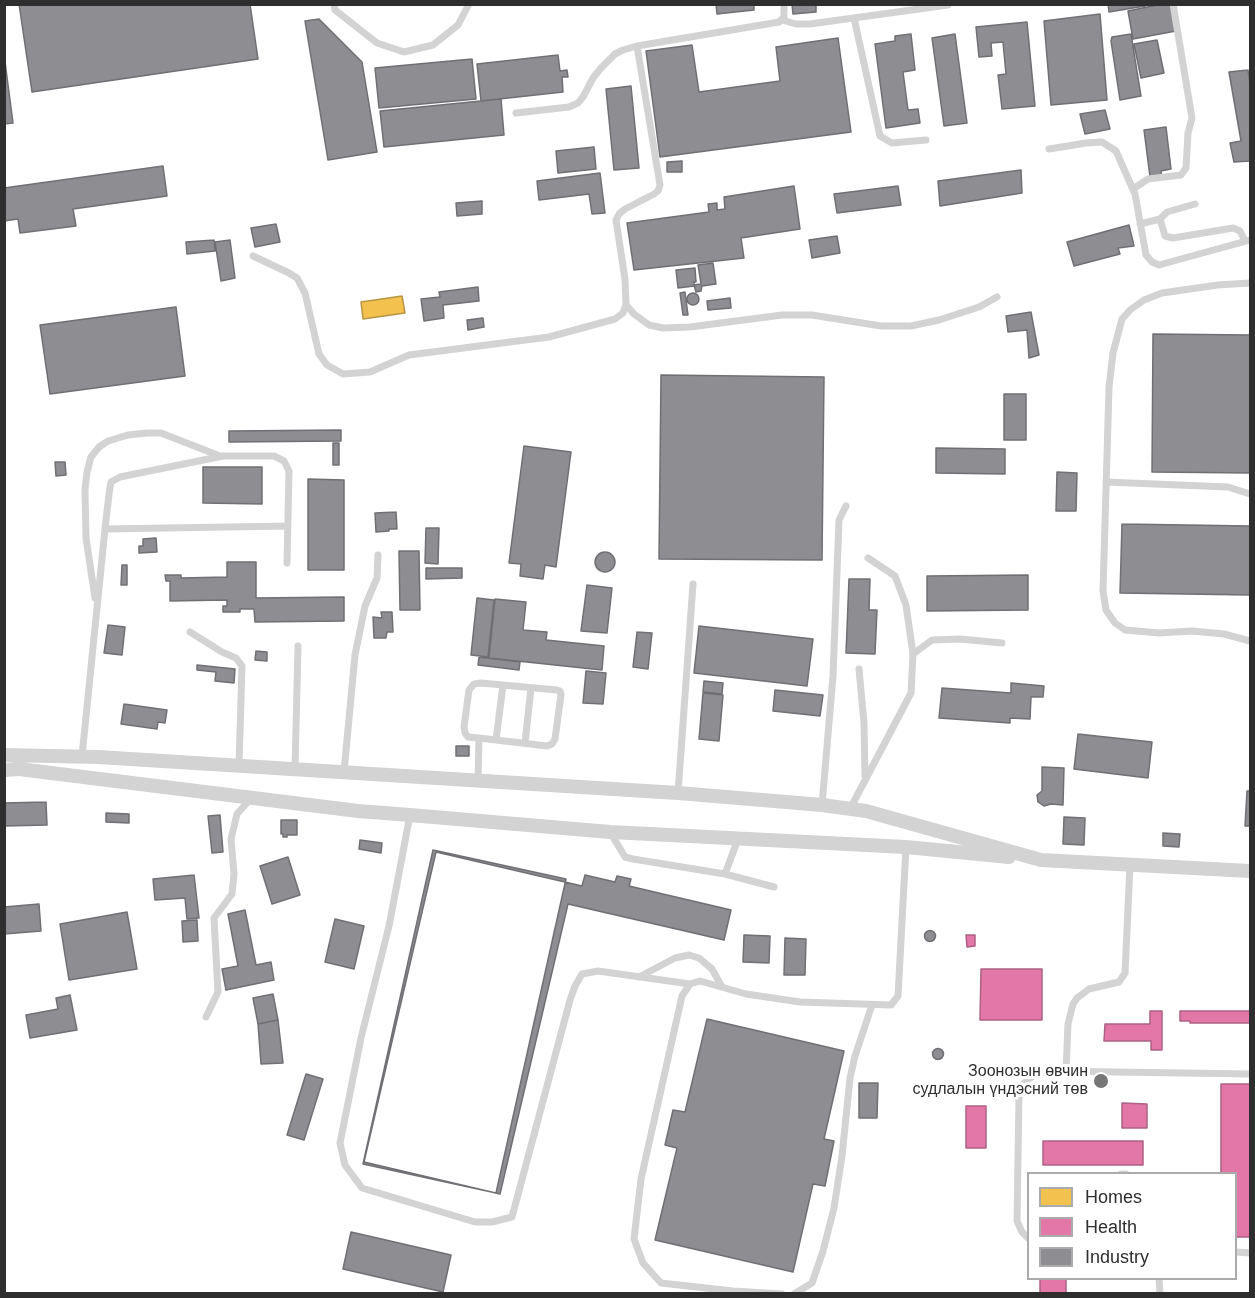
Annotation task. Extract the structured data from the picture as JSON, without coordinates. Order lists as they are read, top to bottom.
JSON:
{
  "places": ["Зоонозын өвчин судлалын үндэсний төв"],
  "legend": ["Homes", "Health", "Industry"]
}
